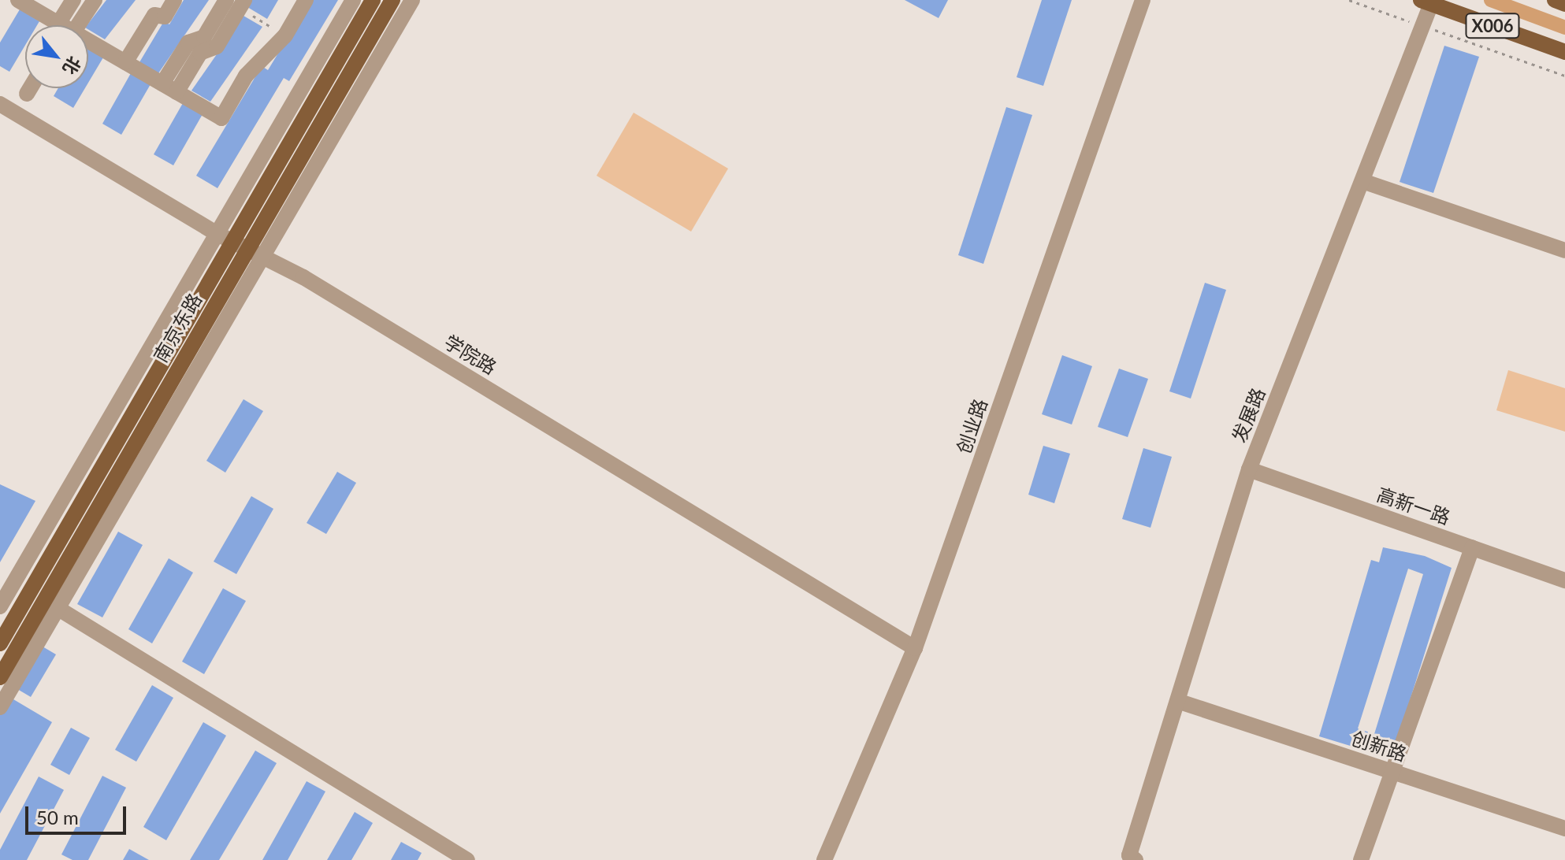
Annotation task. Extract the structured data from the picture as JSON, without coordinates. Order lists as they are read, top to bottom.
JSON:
{
  "streets": {
    "main road": ["X006", "南京东路"],
    "street": [
      "学院路",
      "发展路",
      "创业路",
      "高新一路",
      "创新路"
    ]
  },
  "crossings": [
    ["X006", "发展路"],
    ["南京东路", "学院路"],
    ["学院路", "创业路"],
    ["发展路", "高新一路"],
    ["发展路", "创新路"]
  ],
  "scale_bar": "50 m",
  "north": "bottom right"
}
